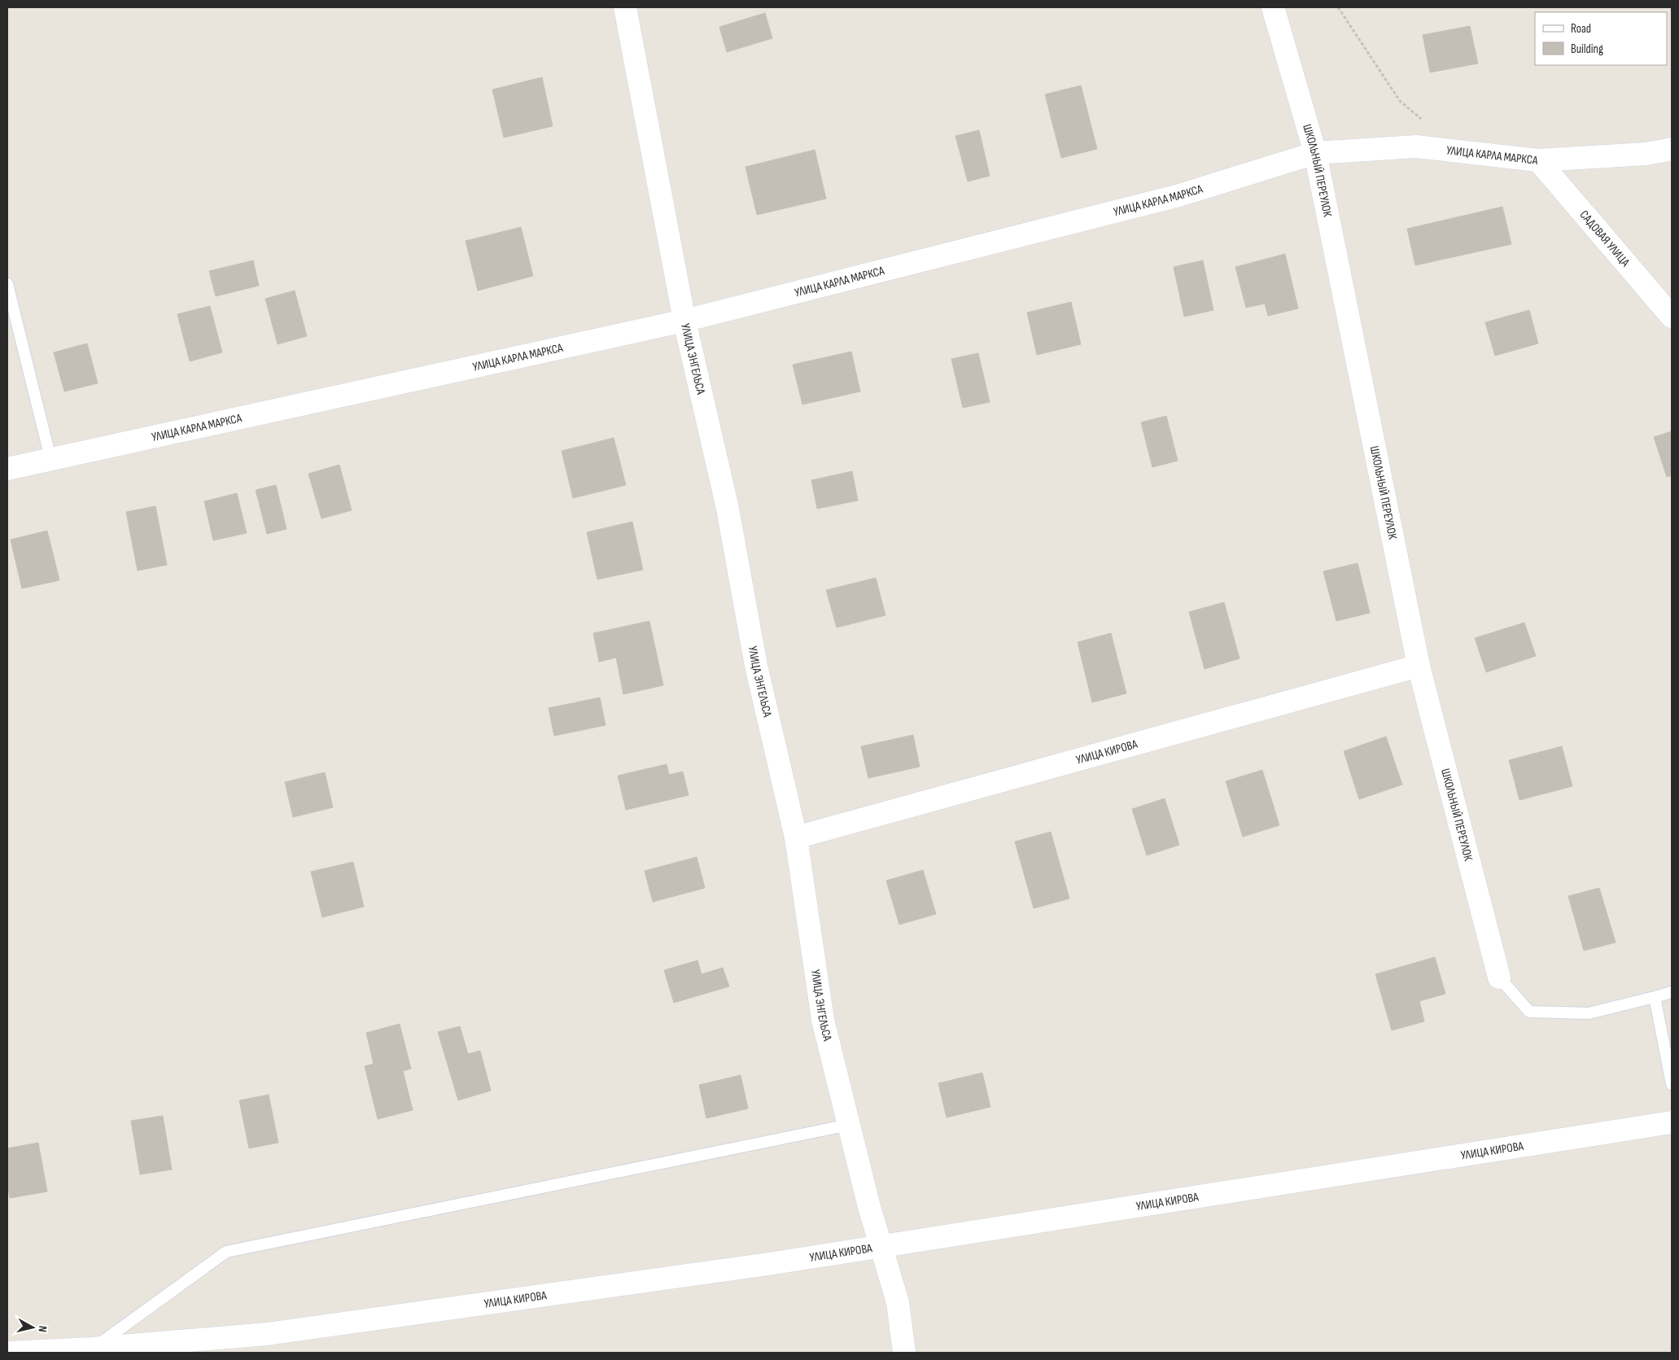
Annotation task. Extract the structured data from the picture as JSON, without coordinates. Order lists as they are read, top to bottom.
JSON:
{
  "streets": {
    "street": [
      "УЛИЦА КАРЛА МАРКСА",
      "ШКОЛЬНЫЙ ПЕРЕУЛОК",
      "САДОВАЯ УЛИЦА",
      "УЛИЦА ЭНГЕЛЬСА",
      "УЛИЦА КИРОВА"
    ]
  },
  "crossings": [
    ["УЛИЦА КАРЛА МАРКСА", "ШКОЛЬНЫЙ ПЕРЕУЛОК"],
    ["УЛИЦА КАРЛА МАРКСА", "САДОВАЯ УЛИЦА"],
    ["УЛИЦА КАРЛА МАРКСА", "УЛИЦА ЭНГЕЛЬСА"],
    ["ШКОЛЬНЫЙ ПЕРЕУЛОК", "УЛИЦА КИРОВА"],
    ["УЛИЦА ЭНГЕЛЬСА", "УЛИЦА КИРОВА"]
  ],
  "legend": ["Road", "Building"],
  "north": "right"
}
